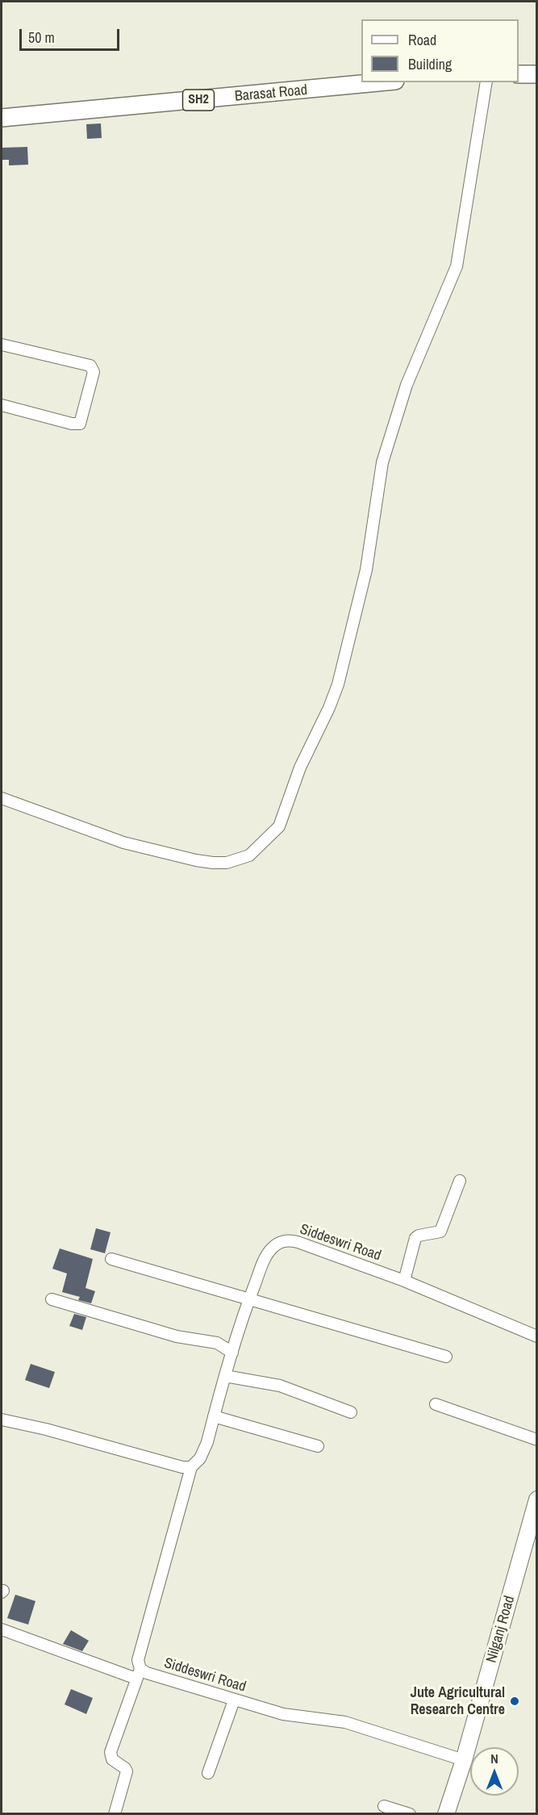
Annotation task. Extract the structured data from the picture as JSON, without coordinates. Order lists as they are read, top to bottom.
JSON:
{
  "streets": {
    "main road": ["Barasat Road", "SH2"],
    "street": ["Siddeswri Road", "Nilganj Road"]
  },
  "crossings": [
    ["Siddeswri Road", "Nilganj Road"]
  ],
  "places": ["Jute Agricultural Research Centre"],
  "legend": ["Road", "Building"],
  "scale_bar": "50 m",
  "north": "top"
}
